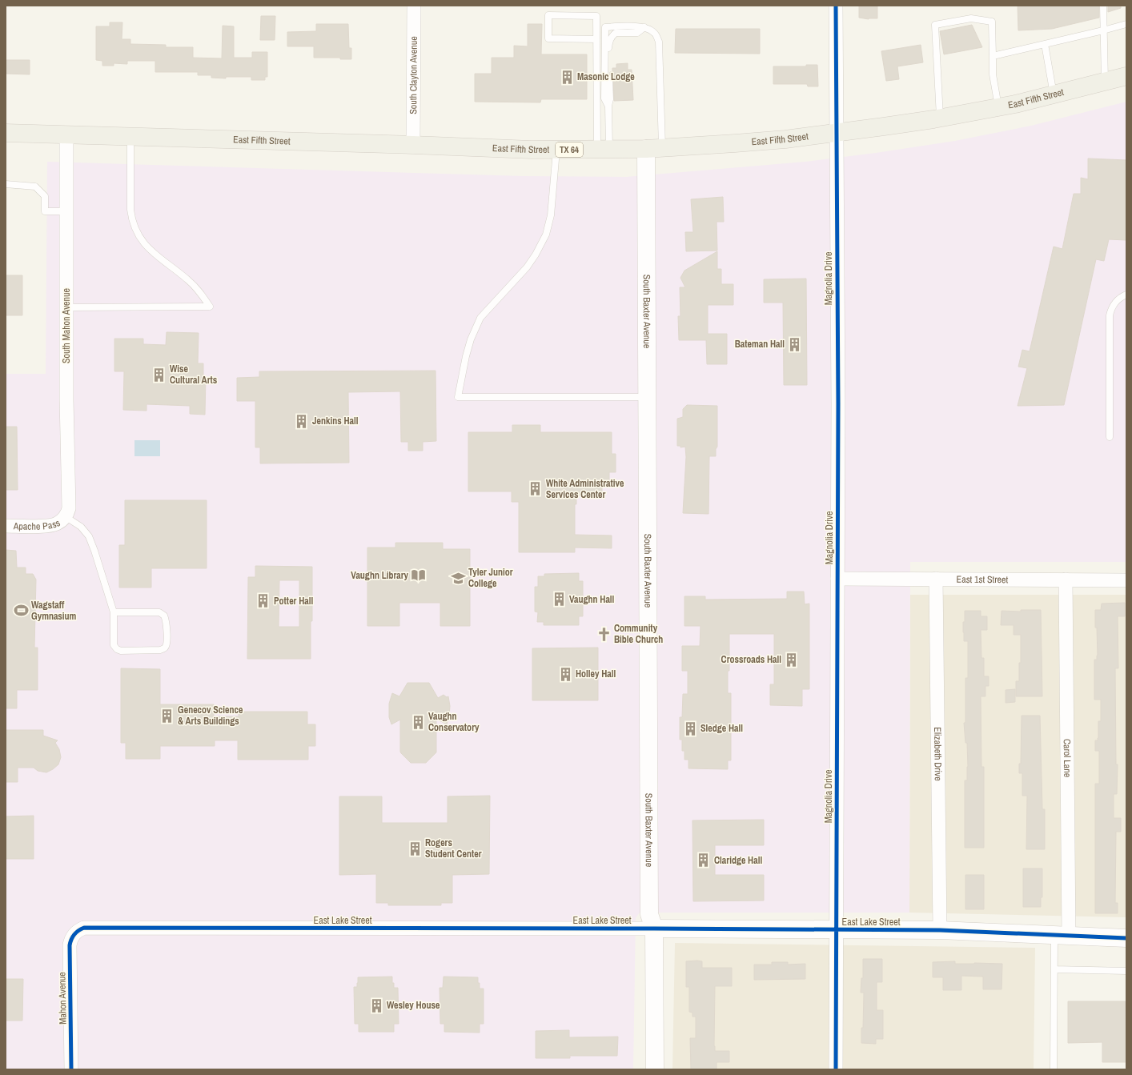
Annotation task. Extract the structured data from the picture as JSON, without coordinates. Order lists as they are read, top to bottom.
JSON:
{
  "streets": {
    "main road": ["East Fifth Street", "TX 64"],
    "street": [
      "South Clayton Avenue",
      "Magnolia Drive",
      "South Baxter Avenue",
      "South Mahon Avenue",
      "Apache Pass",
      "East 1st Street",
      "Elizabeth Drive",
      "Carol Lane",
      "East Lake Street",
      "Mahon Avenue"
    ]
  },
  "crossings": [
    ["South Clayton Avenue", "East Fifth Street"],
    ["East Fifth Street", "Magnolia Drive"],
    ["East Fifth Street", "South Baxter Avenue"],
    ["East Fifth Street", "South Mahon Avenue"],
    ["Magnolia Drive", "East 1st Street"],
    ["Magnolia Drive", "East Lake Street"],
    ["South Baxter Avenue", "East Lake Street"],
    ["South Mahon Avenue", "Apache Pass"],
    ["East 1st Street", "Elizabeth Drive"],
    ["East 1st Street", "Carol Lane"],
    ["Elizabeth Drive", "East Lake Street"],
    ["Carol Lane", "East Lake Street"],
    ["East Lake Street", "Mahon Avenue"]
  ],
  "places": {
    "building": [
      "Masonic Lodge",
      "Bateman Hall",
      "Wise Cultural Arts",
      "Jenkins Hall",
      "White Administrative Services Center",
      "Vaughn Hall",
      "Potter Hall",
      "Crossroads Hall",
      "Holley Hall",
      "Genecov Science & Arts Buildings",
      "Vaughn Conservatory",
      "Sledge Hall",
      "Rogers Student Center",
      "Claridge Hall",
      "Wesley House"
    ],
    "library": ["Vaughn Library"],
    "school or university": ["Tyler Junior College"],
    "sports": ["Wagstaff Gymnasium"],
    "church": ["Community Bible Church"]
  }
}
